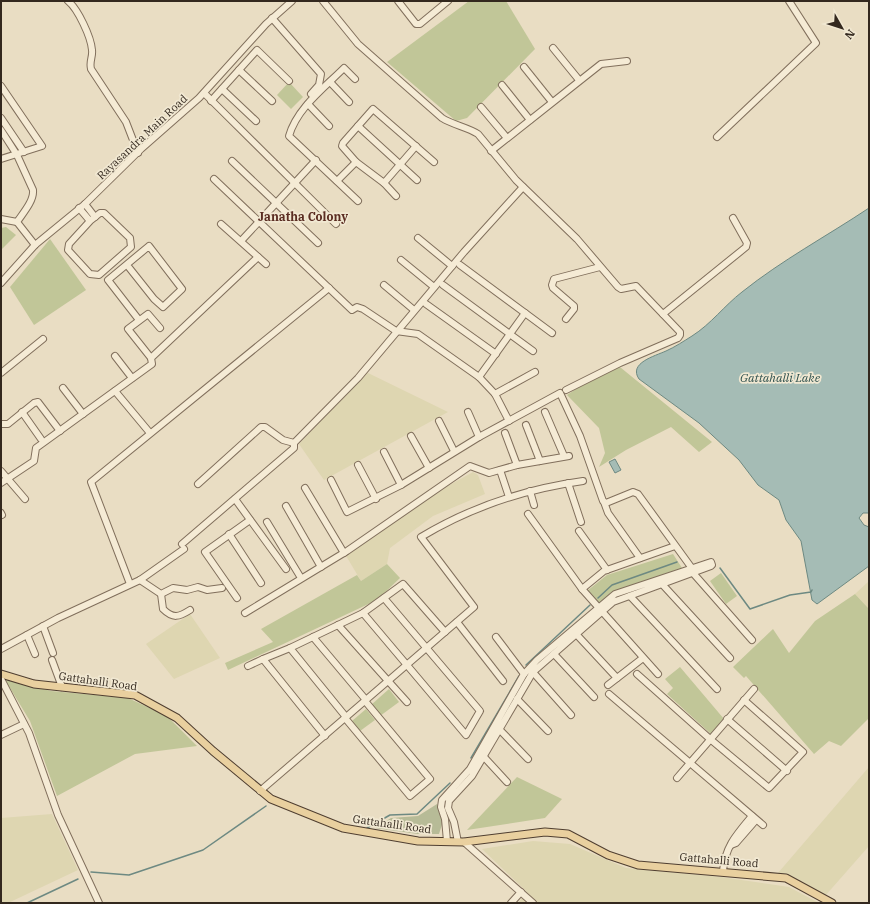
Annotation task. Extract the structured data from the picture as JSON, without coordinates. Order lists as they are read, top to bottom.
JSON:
{
  "streets": {
    "main road": ["Gattahalli Road"],
    "street": ["Rayasandra Main Road"]
  },
  "districts": ["Janatha Colony"],
  "water": ["Gattahalli Lake"],
  "north": "bottom right"
}
